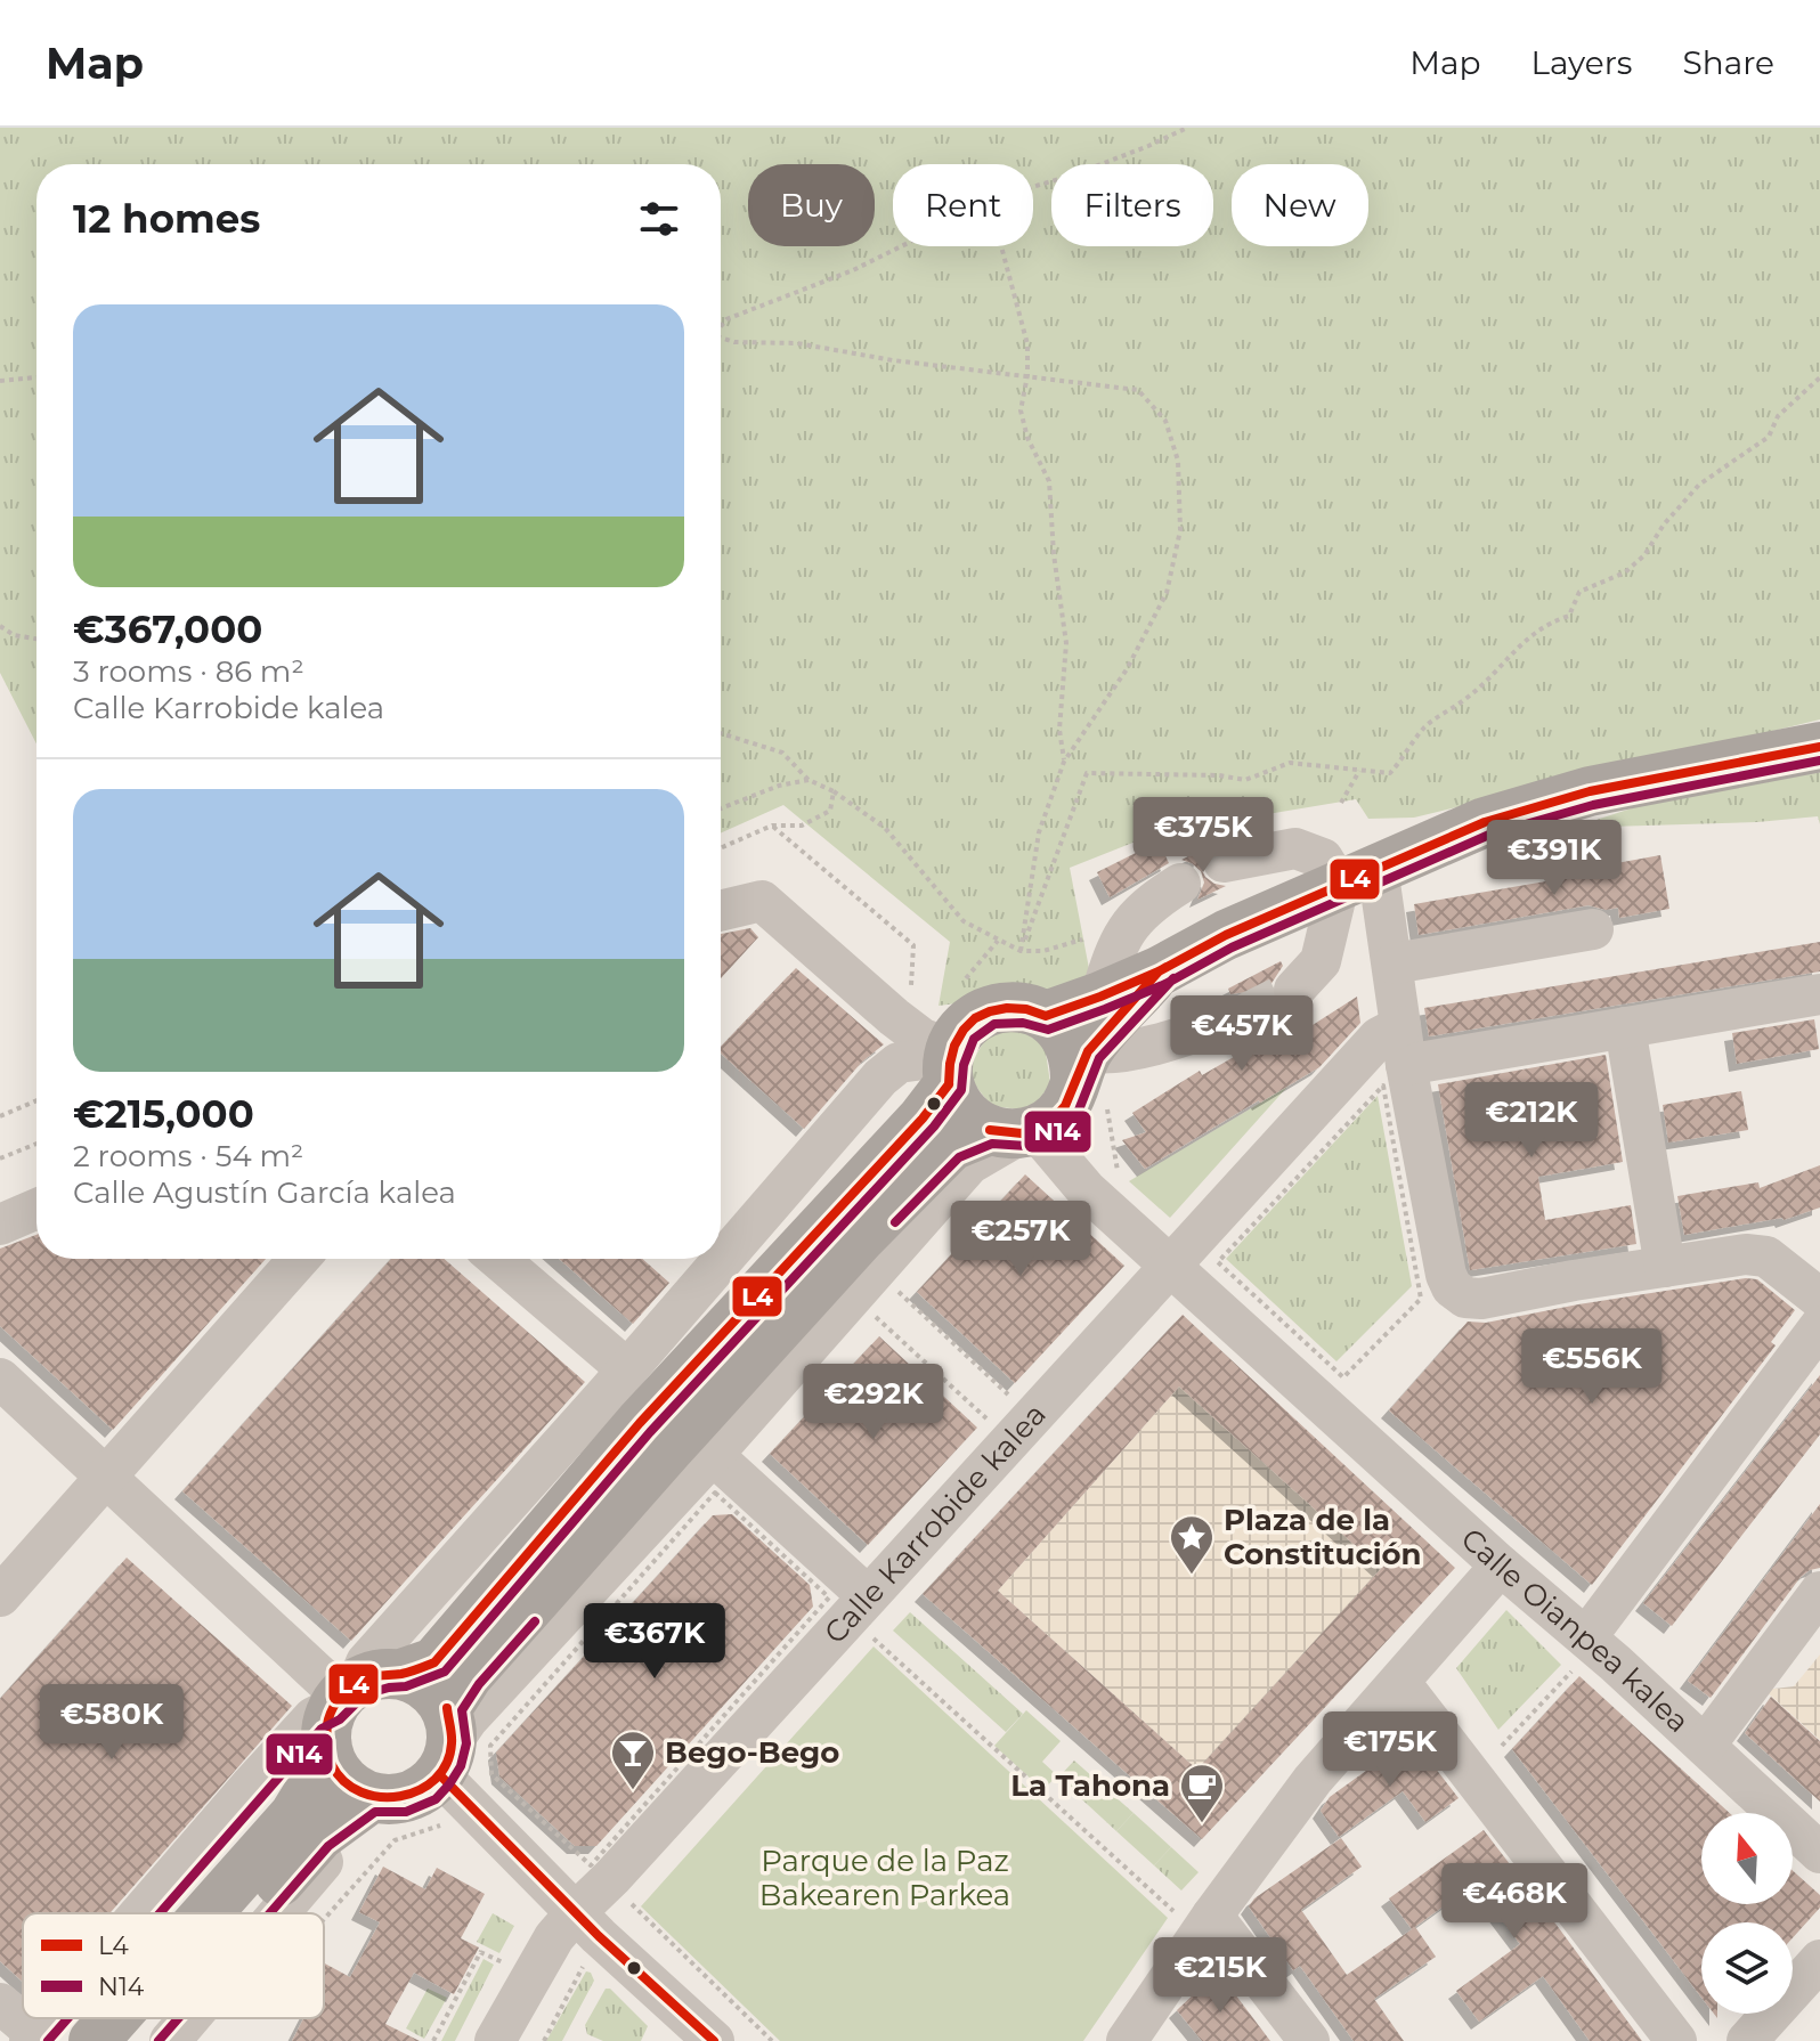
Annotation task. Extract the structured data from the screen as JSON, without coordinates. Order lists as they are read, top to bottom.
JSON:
{
  "streets": {
    "street": ["Calle Karrobide kalea", "Calle Oianpea kalea"]
  },
  "crossings": [
    ["Calle Karrobide kalea", "Calle Oianpea kalea"]
  ],
  "parks": ["Parque de la Paz Bakearen Parkea"],
  "places": {
    "place": ["Plaza de la Constitución"],
    "bar": ["Bego-Bego"],
    "cafe": ["La Tahona"]
  },
  "lines": ["transit line L4", "transit line N14"],
  "legend": ["L4", "N14"],
  "north": "top",
  "page": {
    "header": "Map",
    "nav": ["Map", "Layers", "Share"],
    "chip": [
      "Buy",
      "Rent",
      "Filters",
      "New"
    ],
    "heading": "12 homes",
    "list": [
      {
        "name": "€367,000",
        "note": "3 rooms · 86 m² · Calle Karrobide kalea"
      },
      {
        "name": "€215,000",
        "note": "2 rooms · 54 m² · Calle Agustín García kalea"
      }
    ],
    "price": [
      "€375K",
      "€391K",
      "€457K",
      "€212K",
      "€257K",
      "€556K",
      "€292K",
      "€367K",
      "€580K",
      "€175K",
      "€468K",
      "€215K"
    ]
  }
}
